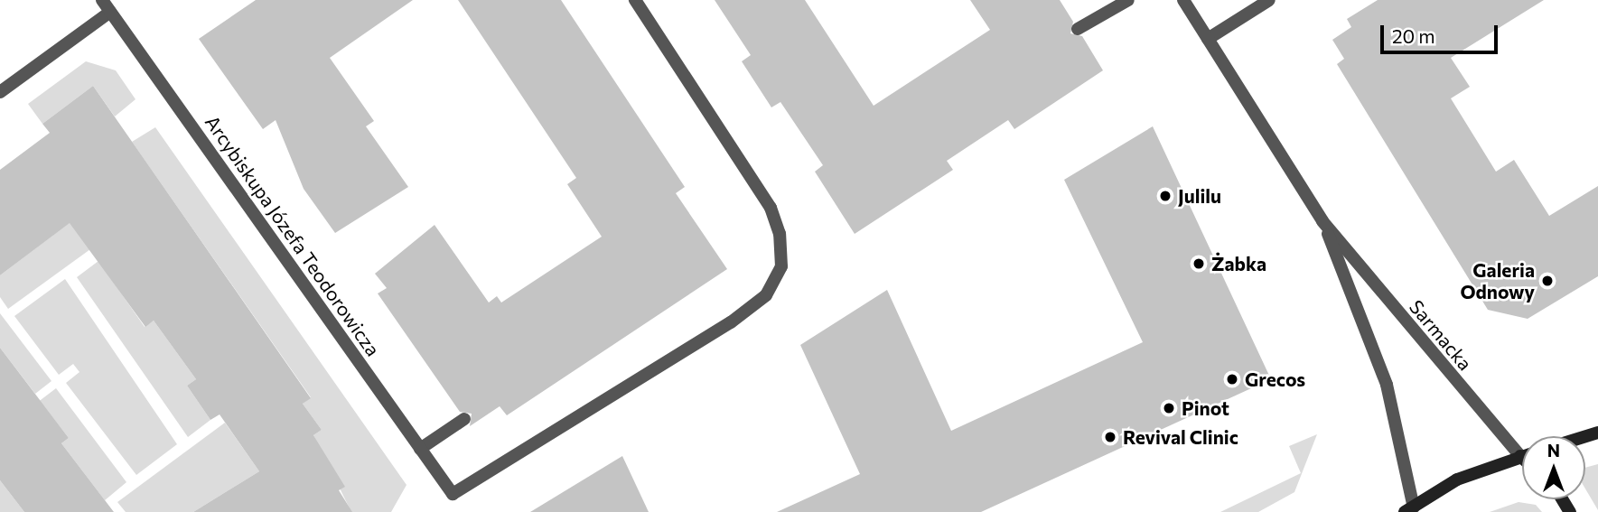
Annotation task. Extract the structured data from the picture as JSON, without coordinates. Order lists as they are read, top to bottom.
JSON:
{
  "streets": {
    "street": ["Arcybiskupa Józefa Teodorowicza", "Sarmacka"]
  },
  "places": [
    "Julilu",
    "Żabka",
    "Galeria Odnowy",
    "Grecos",
    "Pinot",
    "Revival Clinic"
  ],
  "scale_bar": "20 m",
  "north": "top"
}
